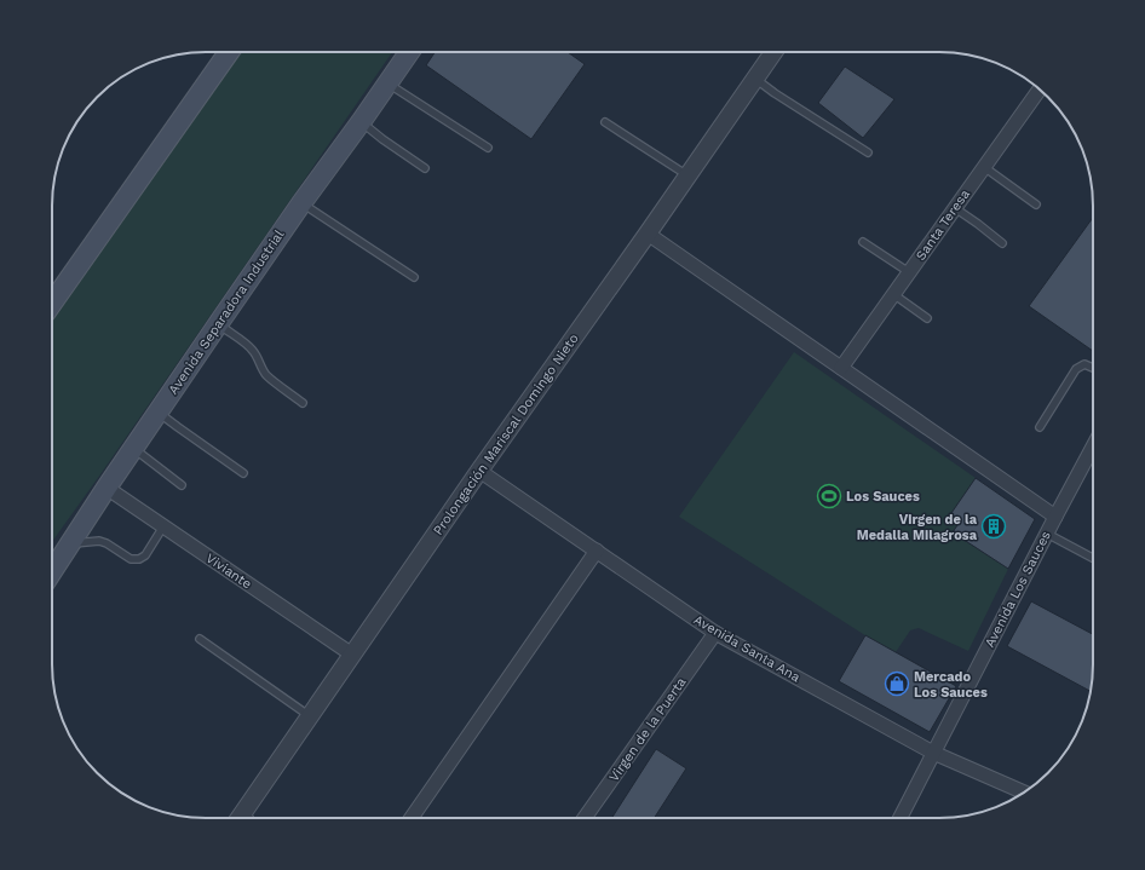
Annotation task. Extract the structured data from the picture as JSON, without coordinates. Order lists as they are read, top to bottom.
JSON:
{
  "streets": {
    "main road": ["Avenida Separadora Industrial"],
    "street": [
      "Santa Teresa",
      "Prolongación Mariscal Domingo Nieto",
      "Viviante",
      "Avenida Los Sauces",
      "Avenida Santa Ana",
      "Virgen de la Puerta"
    ]
  },
  "crossings": [
    ["Avenida Separadora Industrial", "Viviante"],
    ["Prolongación Mariscal Domingo Nieto", "Viviante"],
    ["Prolongación Mariscal Domingo Nieto", "Avenida Santa Ana"],
    ["Avenida Los Sauces", "Avenida Santa Ana"],
    ["Avenida Santa Ana", "Virgen de la Puerta"]
  ],
  "places": {
    "sports": ["Los Sauces"],
    "building": ["Virgen de la Medalla Milagrosa"],
    "shop": ["Mercado Los Sauces"]
  }
}
